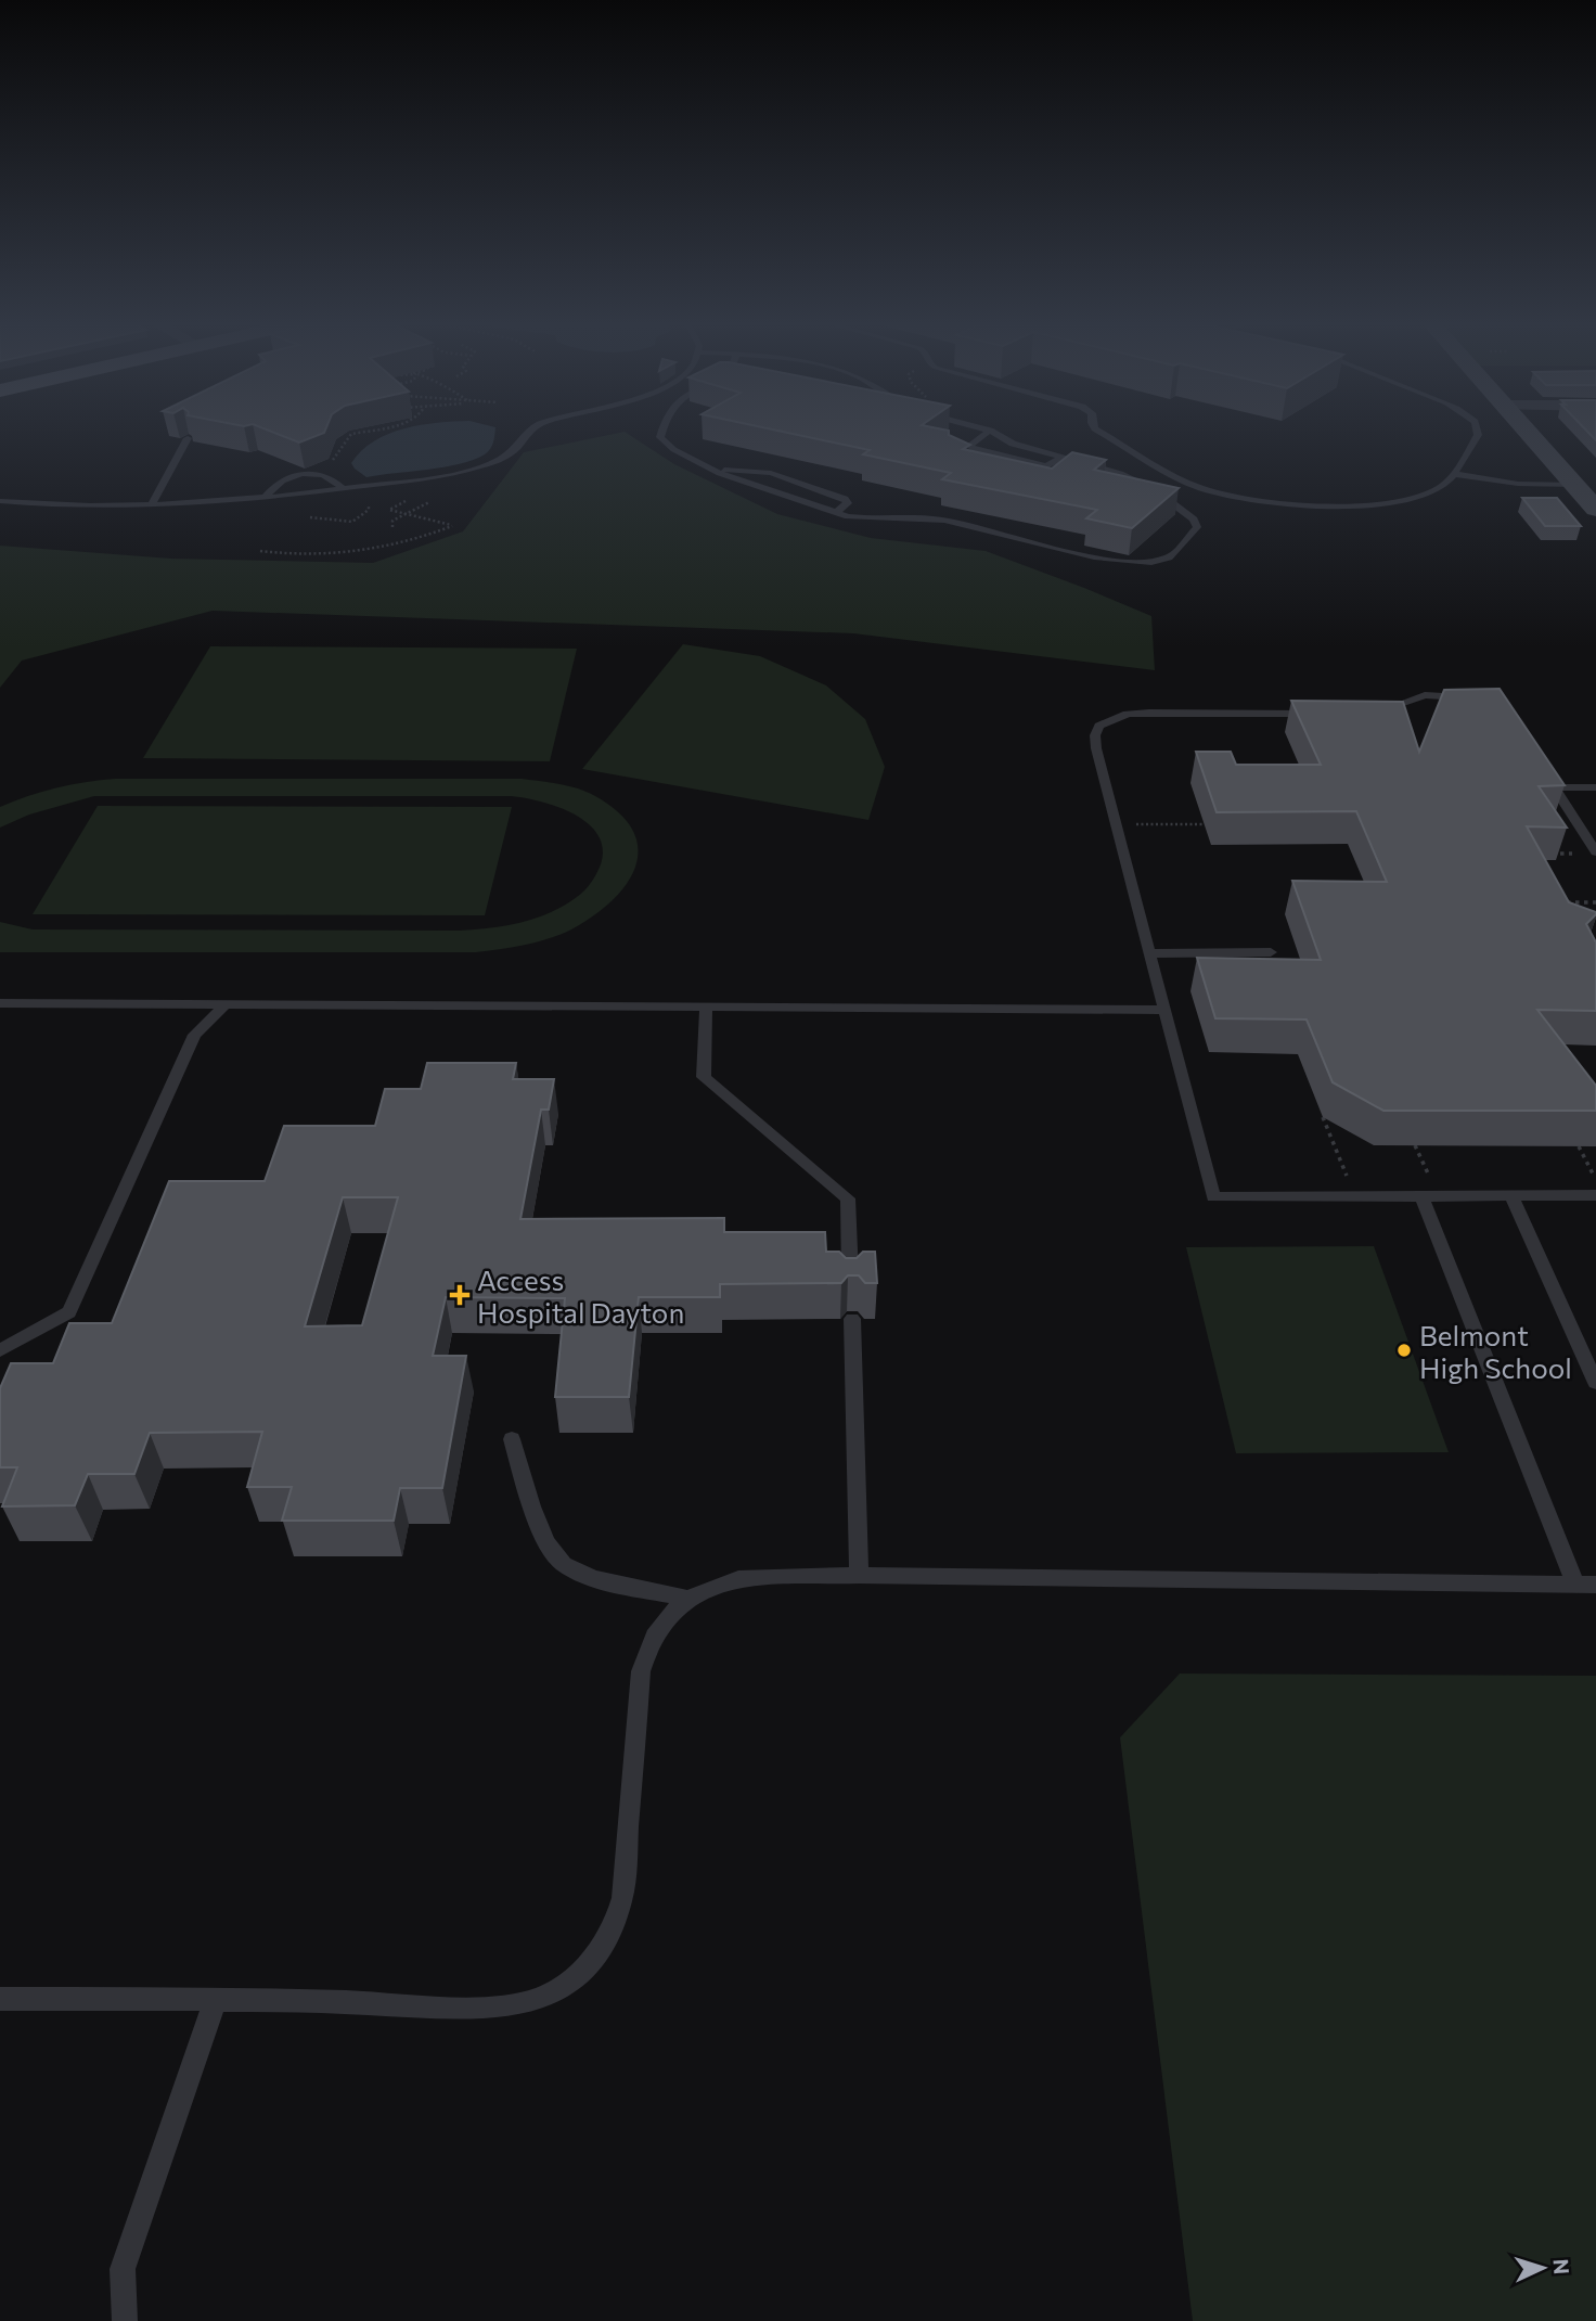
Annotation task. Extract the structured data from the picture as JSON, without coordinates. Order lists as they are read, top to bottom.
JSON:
{
  "places": {
    "health": ["Access Hospital Dayton"],
    "other": ["Belmont High School"]
  },
  "north": "right"
}
